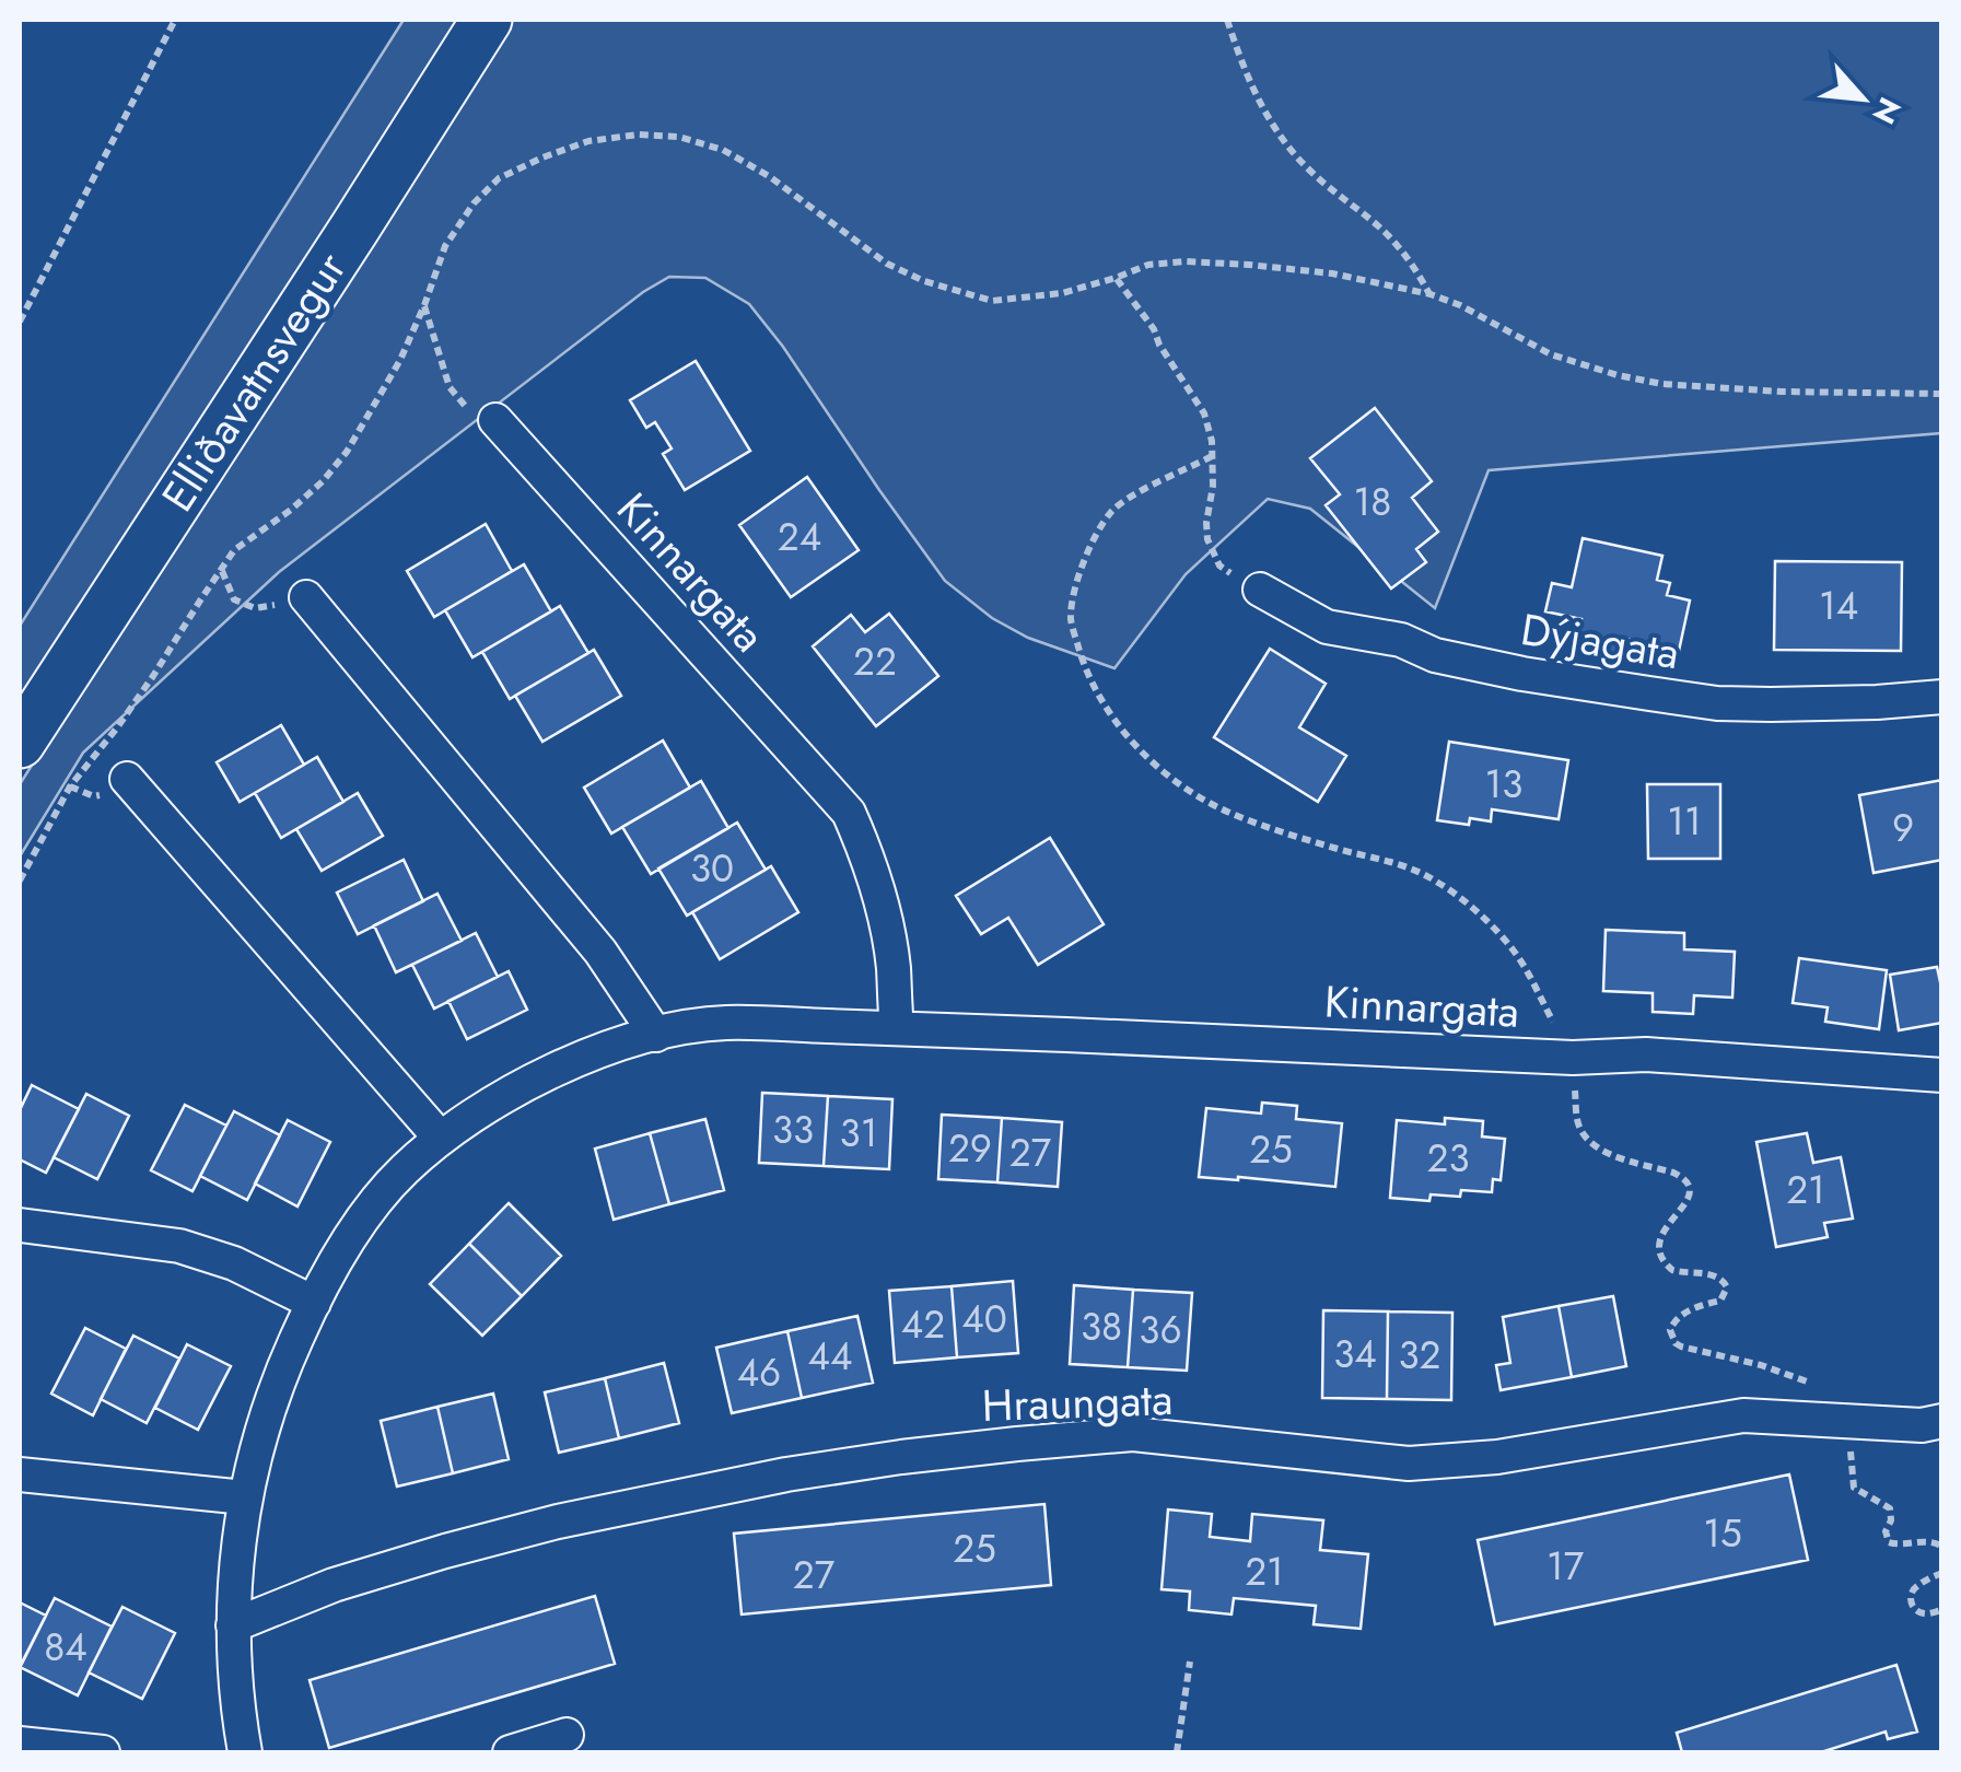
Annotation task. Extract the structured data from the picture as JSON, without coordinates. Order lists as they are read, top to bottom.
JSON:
{
  "streets": {
    "main road": ["Elliðavatnsvegur"],
    "street": ["Kinnargata", "Dýjagata", "Hraungata"]
  },
  "crossings": [
    ["Kinnargata", "Hraungata"]
  ],
  "house_numbers": [
    "18",
    "24",
    "14",
    "22",
    "13",
    "11",
    "9",
    "30",
    "33",
    "31",
    "29",
    "25",
    "27",
    "23",
    "21",
    "40",
    "42",
    "38",
    "36",
    "34",
    "32",
    "44",
    "46",
    "15",
    "25",
    "17",
    "21",
    "27",
    "84"
  ],
  "north": "bottom right"
}
